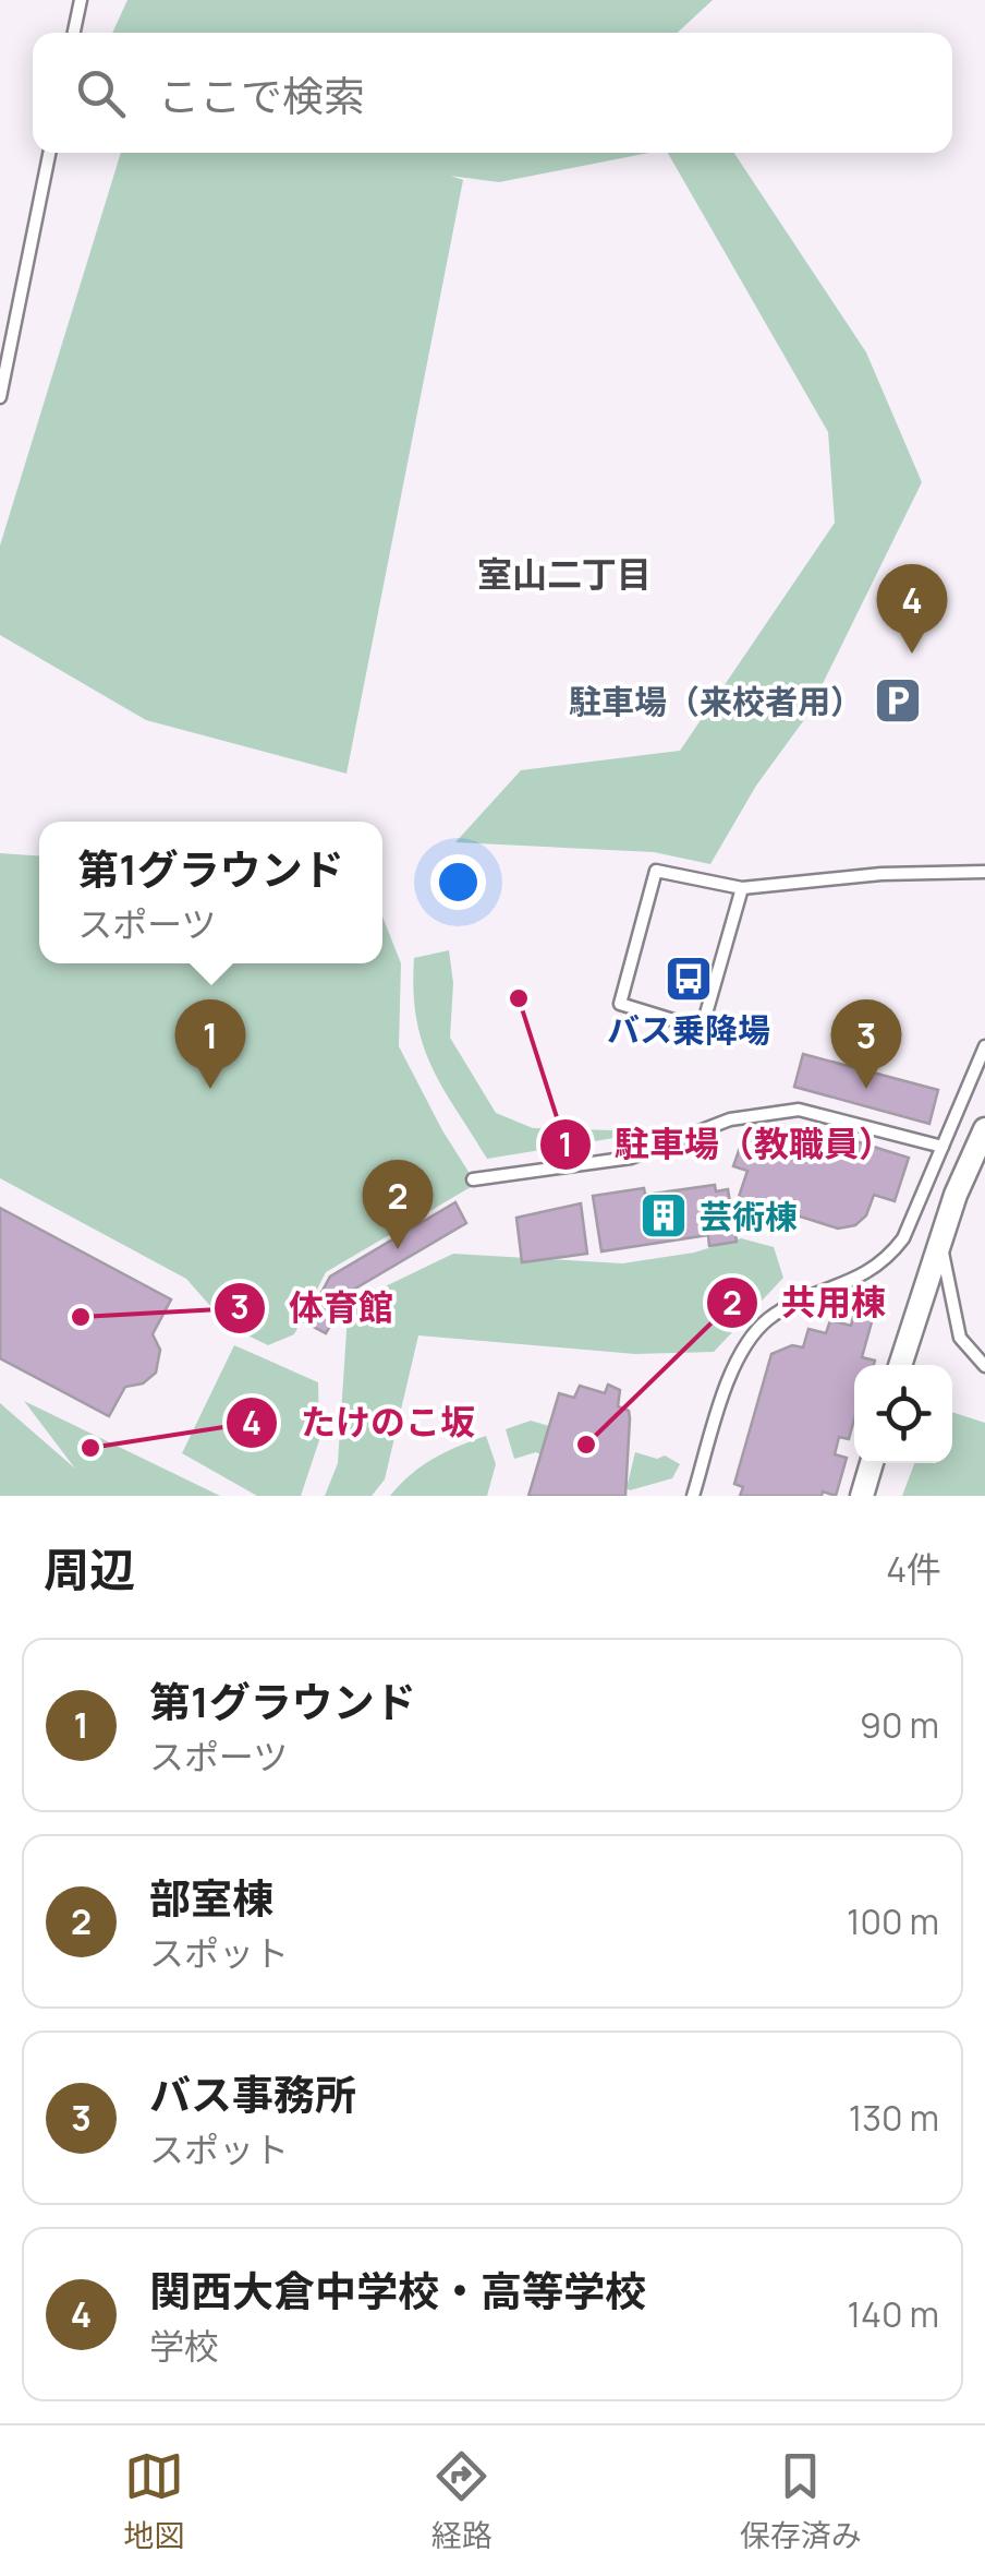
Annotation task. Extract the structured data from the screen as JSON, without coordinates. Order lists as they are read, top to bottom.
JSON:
{
  "districts": ["室山二丁目"],
  "places": {
    "parking": ["駐車場（来校者用）"],
    "bus stop": ["バス乗降場"],
    "other": [
      "駐車場（教職員）",
      "体育館",
      "共用棟",
      "たけのこ坂"
    ],
    "building": ["芸術棟"]
  },
  "page": {
    "search": "ここで検索",
    "pins": [
      "4",
      "1",
      "3",
      "2"
    ],
    "popup": ["第1グラウンド", "スポーツ"],
    "heading": ["周辺", "4件"],
    "list": [
      {
        "mark": "1",
        "name": "第1グラウンド",
        "note": "スポーツ",
        "value": "90 m"
      },
      {
        "mark": "2",
        "name": "部室棟",
        "note": "スポット",
        "value": "100 m"
      },
      {
        "mark": "3",
        "name": "バス事務所",
        "note": "スポット",
        "value": "130 m"
      },
      {
        "mark": "4",
        "name": "関西大倉中学校・高等学校",
        "note": "学校",
        "value": "140 m"
      }
    ],
    "nav": ["地図", "経路", "保存済み"]
  }
}
